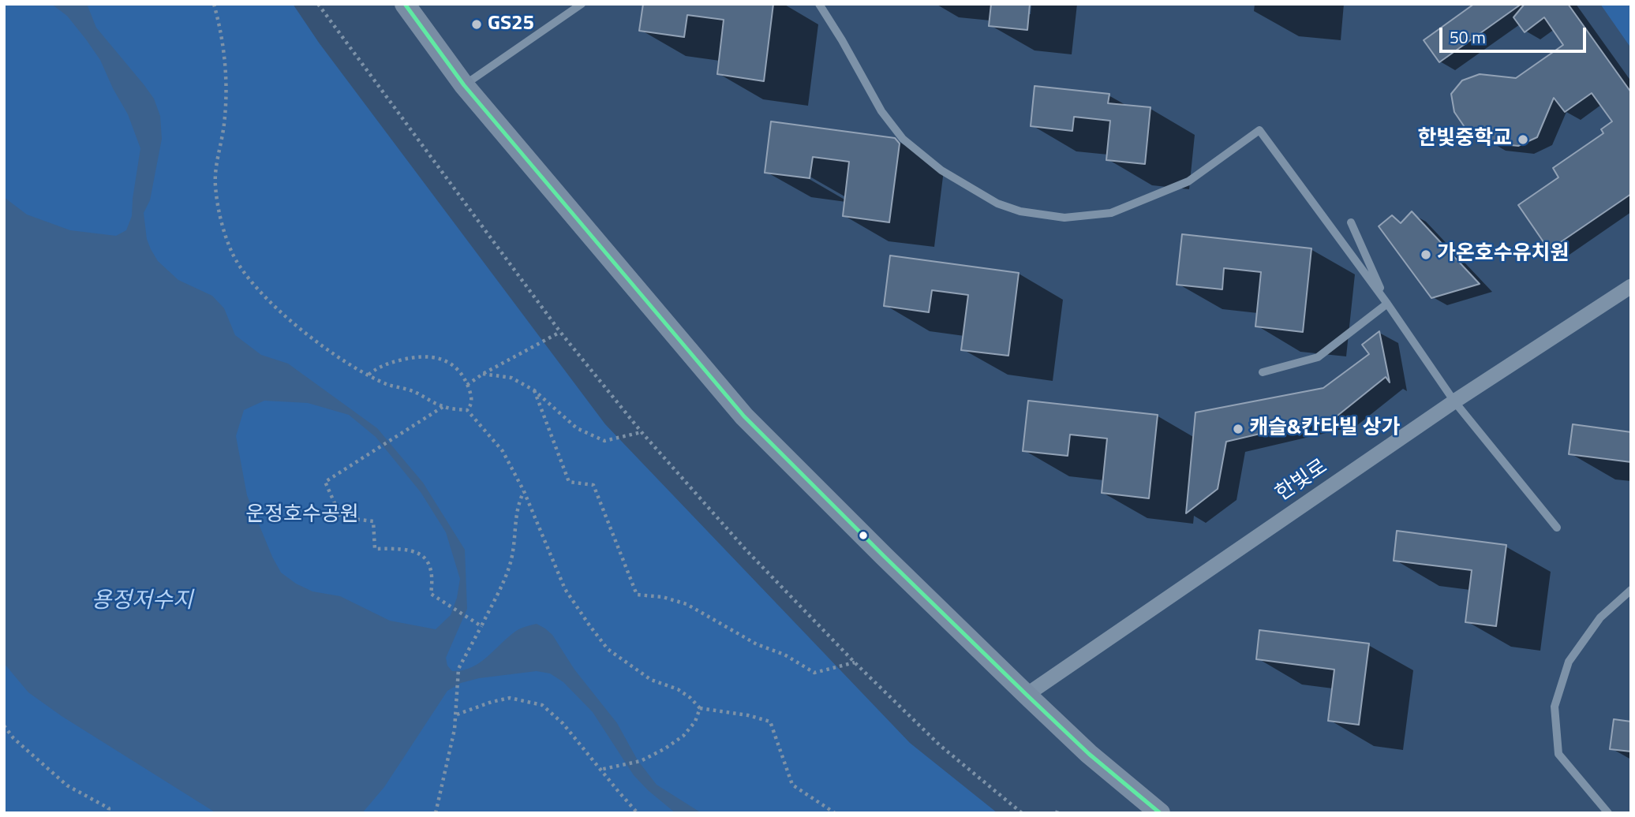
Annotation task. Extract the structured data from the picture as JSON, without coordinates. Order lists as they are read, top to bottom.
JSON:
{
  "streets": {
    "street": ["한빛로"]
  },
  "water": ["용정저수지"],
  "parks": ["운정호수공원"],
  "places": [
    "GS25",
    "한빛중학교",
    "가온호수유치원",
    "캐슬&칸타빌 상가"
  ],
  "scale_bar": "50 m"
}
